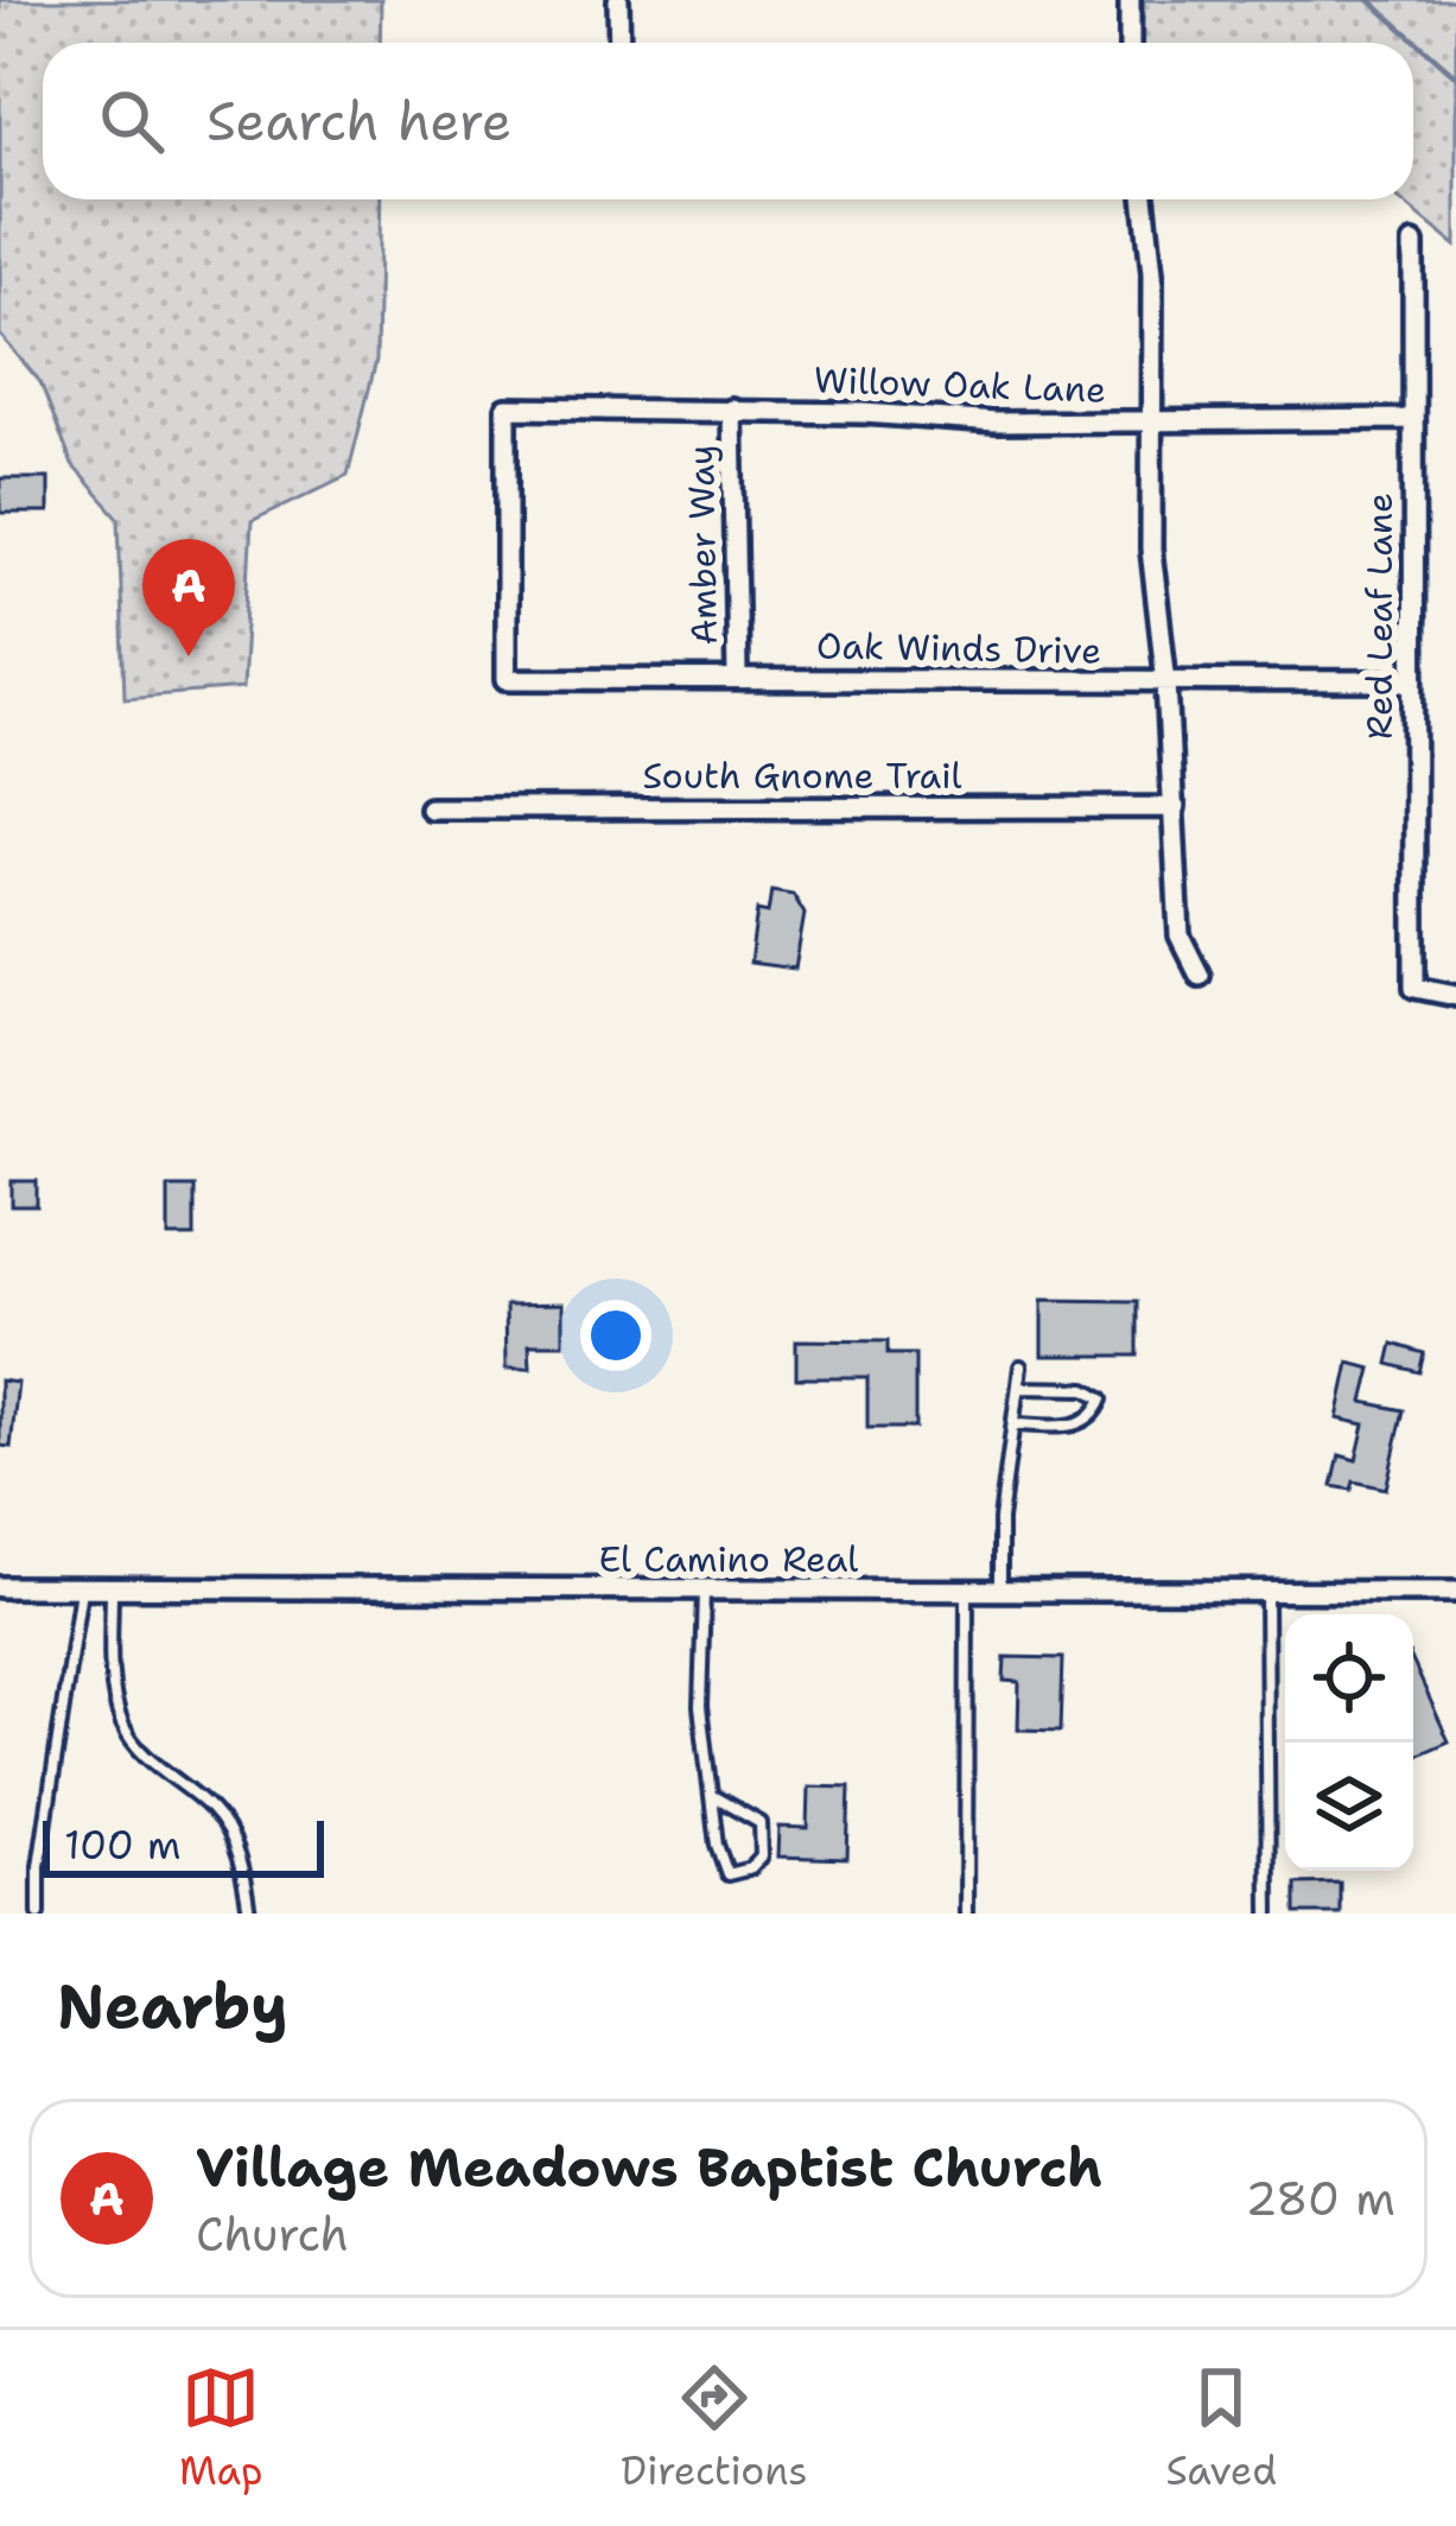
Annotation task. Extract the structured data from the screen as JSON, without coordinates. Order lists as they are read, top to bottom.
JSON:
{
  "streets": {
    "street": [
      "Willow Oak Lane",
      "Amber Way",
      "Red Leaf Lane",
      "Oak Winds Drive",
      "South Gnome Trail",
      "El Camino Real"
    ]
  },
  "crossings": [
    ["Willow Oak Lane", "Amber Way"],
    ["Willow Oak Lane", "Red Leaf Lane"],
    ["Willow Oak Lane", "Oak Winds Drive"],
    ["Amber Way", "Oak Winds Drive"],
    ["Red Leaf Lane", "Oak Winds Drive"]
  ],
  "scale_bar": "100 m",
  "page": {
    "search": "Search here",
    "pins": "A",
    "scale": "100 m",
    "heading": "Nearby",
    "list": [
      {
        "mark": "A",
        "name": "Village Meadows Baptist Church",
        "note": "Church",
        "value": "280 m"
      }
    ],
    "nav": ["Map", "Directions", "Saved"]
  }
}
